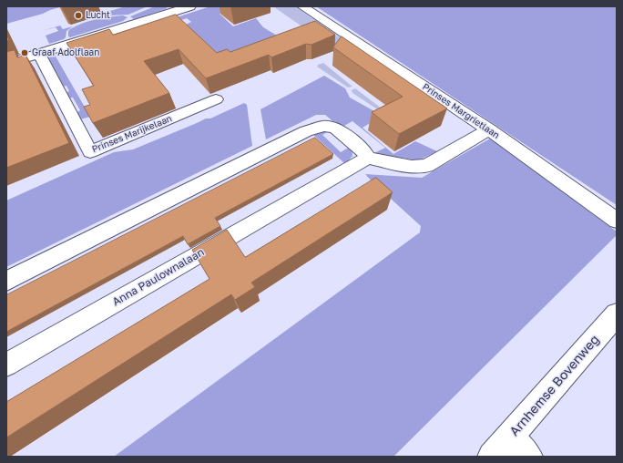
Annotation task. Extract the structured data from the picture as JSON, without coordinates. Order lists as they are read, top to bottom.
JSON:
{
  "streets": {
    "main road": ["Arnhemse Bovenweg"],
    "street": ["Prinses Margrietlaan", "Prinses Marijkelaan", "Anna Paulownalaan"]
  },
  "places": ["Lucht", "Graaf Adolflaan"]
}
